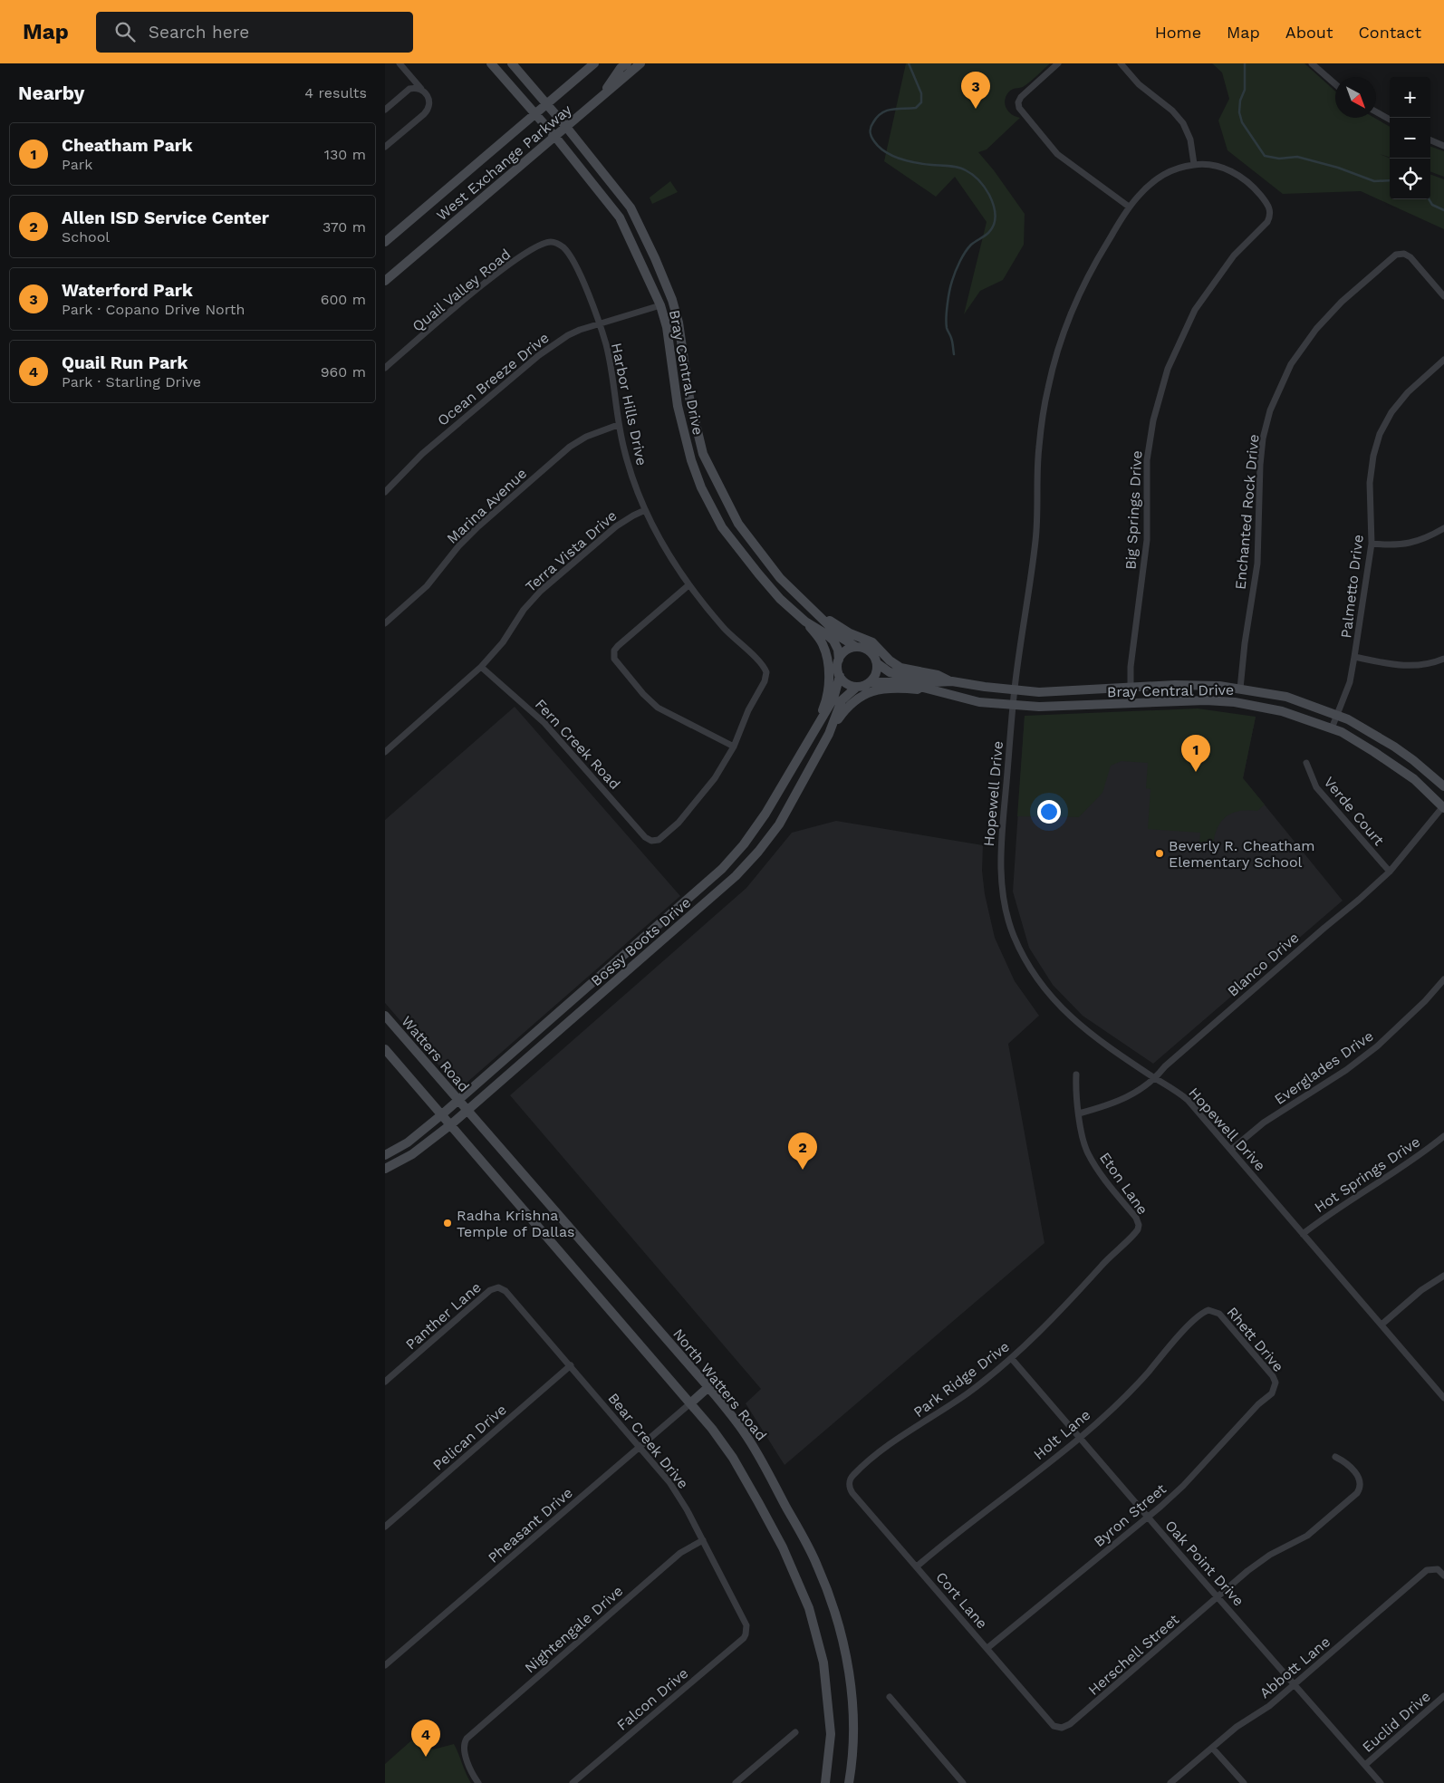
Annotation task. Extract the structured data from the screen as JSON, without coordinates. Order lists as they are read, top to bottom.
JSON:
{
  "streets": {
    "street": [
      "West Exchange Parkway",
      "Quail Valley Road",
      "Bray Central Drive",
      "Ocean Breeze Drive",
      "Harbor Hills Drive",
      "Marina Avenue",
      "Big Springs Drive",
      "Enchanted Rock Drive",
      "Terra Vista Drive",
      "Palmetto Drive",
      "Fern Creek Road",
      "Hopewell Drive",
      "Verde Court",
      "Bossy Boots Drive",
      "Blanco Drive",
      "Watters Road",
      "Everglades Drive",
      "Hot Springs Drive",
      "Eton Lane",
      "Panther Lane",
      "Rhett Drive",
      "Park Ridge Drive",
      "North Watters Road",
      "Holt Lane",
      "Pelican Drive",
      "Bear Creek Drive",
      "Byron Street",
      "Pheasant Drive",
      "Oak Point Drive",
      "Cort Lane",
      "Nightengale Drive",
      "Herschell Street",
      "Abbott Lane",
      "Falcon Drive",
      "Euclid Drive"
    ]
  },
  "crossings": [
    ["West Exchange Parkway", "Bray Central Drive"],
    ["Quail Valley Road", "Harbor Hills Drive"],
    ["Bray Central Drive", "Ocean Breeze Drive"],
    ["Bray Central Drive", "Big Springs Drive"],
    ["Bray Central Drive", "Enchanted Rock Drive"],
    ["Bray Central Drive", "Palmetto Drive"],
    ["Bray Central Drive", "Hopewell Drive"],
    ["Bray Central Drive", "Bossy Boots Drive"],
    ["Bray Central Drive", "Blanco Drive"],
    ["Ocean Breeze Drive", "Harbor Hills Drive"],
    ["Harbor Hills Drive", "Marina Avenue"],
    ["Harbor Hills Drive", "Terra Vista Drive"],
    ["Harbor Hills Drive", "Fern Creek Road"],
    ["Big Springs Drive", "Hopewell Drive"],
    ["Terra Vista Drive", "Fern Creek Road"],
    ["Hopewell Drive", "Blanco Drive"],
    ["Hopewell Drive", "Everglades Drive"],
    ["Hopewell Drive", "Hot Springs Drive"],
    ["Verde Court", "Blanco Drive"],
    ["Bossy Boots Drive", "Watters Road"],
    ["Bossy Boots Drive", "North Watters Road"],
    ["Blanco Drive", "Eton Lane"],
    ["Watters Road", "North Watters Road"],
    ["Eton Lane", "Park Ridge Drive"],
    ["Panther Lane", "Bear Creek Drive"],
    ["Rhett Drive", "Holt Lane"],
    ["Rhett Drive", "Byron Street"],
    ["Park Ridge Drive", "Oak Point Drive"],
    ["Park Ridge Drive", "Cort Lane"],
    ["Holt Lane", "Oak Point Drive"],
    ["Holt Lane", "Cort Lane"],
    ["Pelican Drive", "Bear Creek Drive"],
    ["Bear Creek Drive", "Pheasant Drive"],
    ["Bear Creek Drive", "Nightengale Drive"],
    ["Bear Creek Drive", "Falcon Drive"],
    ["Byron Street", "Oak Point Drive"],
    ["Byron Street", "Cort Lane"],
    ["Oak Point Drive", "Herschell Street"],
    ["Oak Point Drive", "Abbott Lane"],
    ["Oak Point Drive", "Euclid Drive"],
    ["Cort Lane", "Herschell Street"]
  ],
  "places": ["Beverly R. Cheatham Elementary School", "Radha Krishna Temple of Dallas"],
  "north": "bottom right",
  "page": {
    "header": "Map",
    "search": "Search here",
    "nav": [
      "Home",
      "Map",
      "About",
      "Contact"
    ],
    "heading": ["Nearby", "4 results"],
    "pins": [
      "3",
      "1",
      "2",
      "4"
    ],
    "map_buttons": ["+", "−"],
    "list": [
      {
        "mark": "1",
        "name": "Cheatham Park",
        "note": "Park",
        "value": "130 m"
      },
      {
        "mark": "2",
        "name": "Allen ISD Service Center",
        "note": "School",
        "value": "370 m"
      },
      {
        "mark": "3",
        "name": "Waterford Park",
        "note": "Park · Copano Drive North",
        "value": "600 m"
      },
      {
        "mark": "4",
        "name": "Quail Run Park",
        "note": "Park · Starling Drive",
        "value": "960 m"
      }
    ]
  }
}
